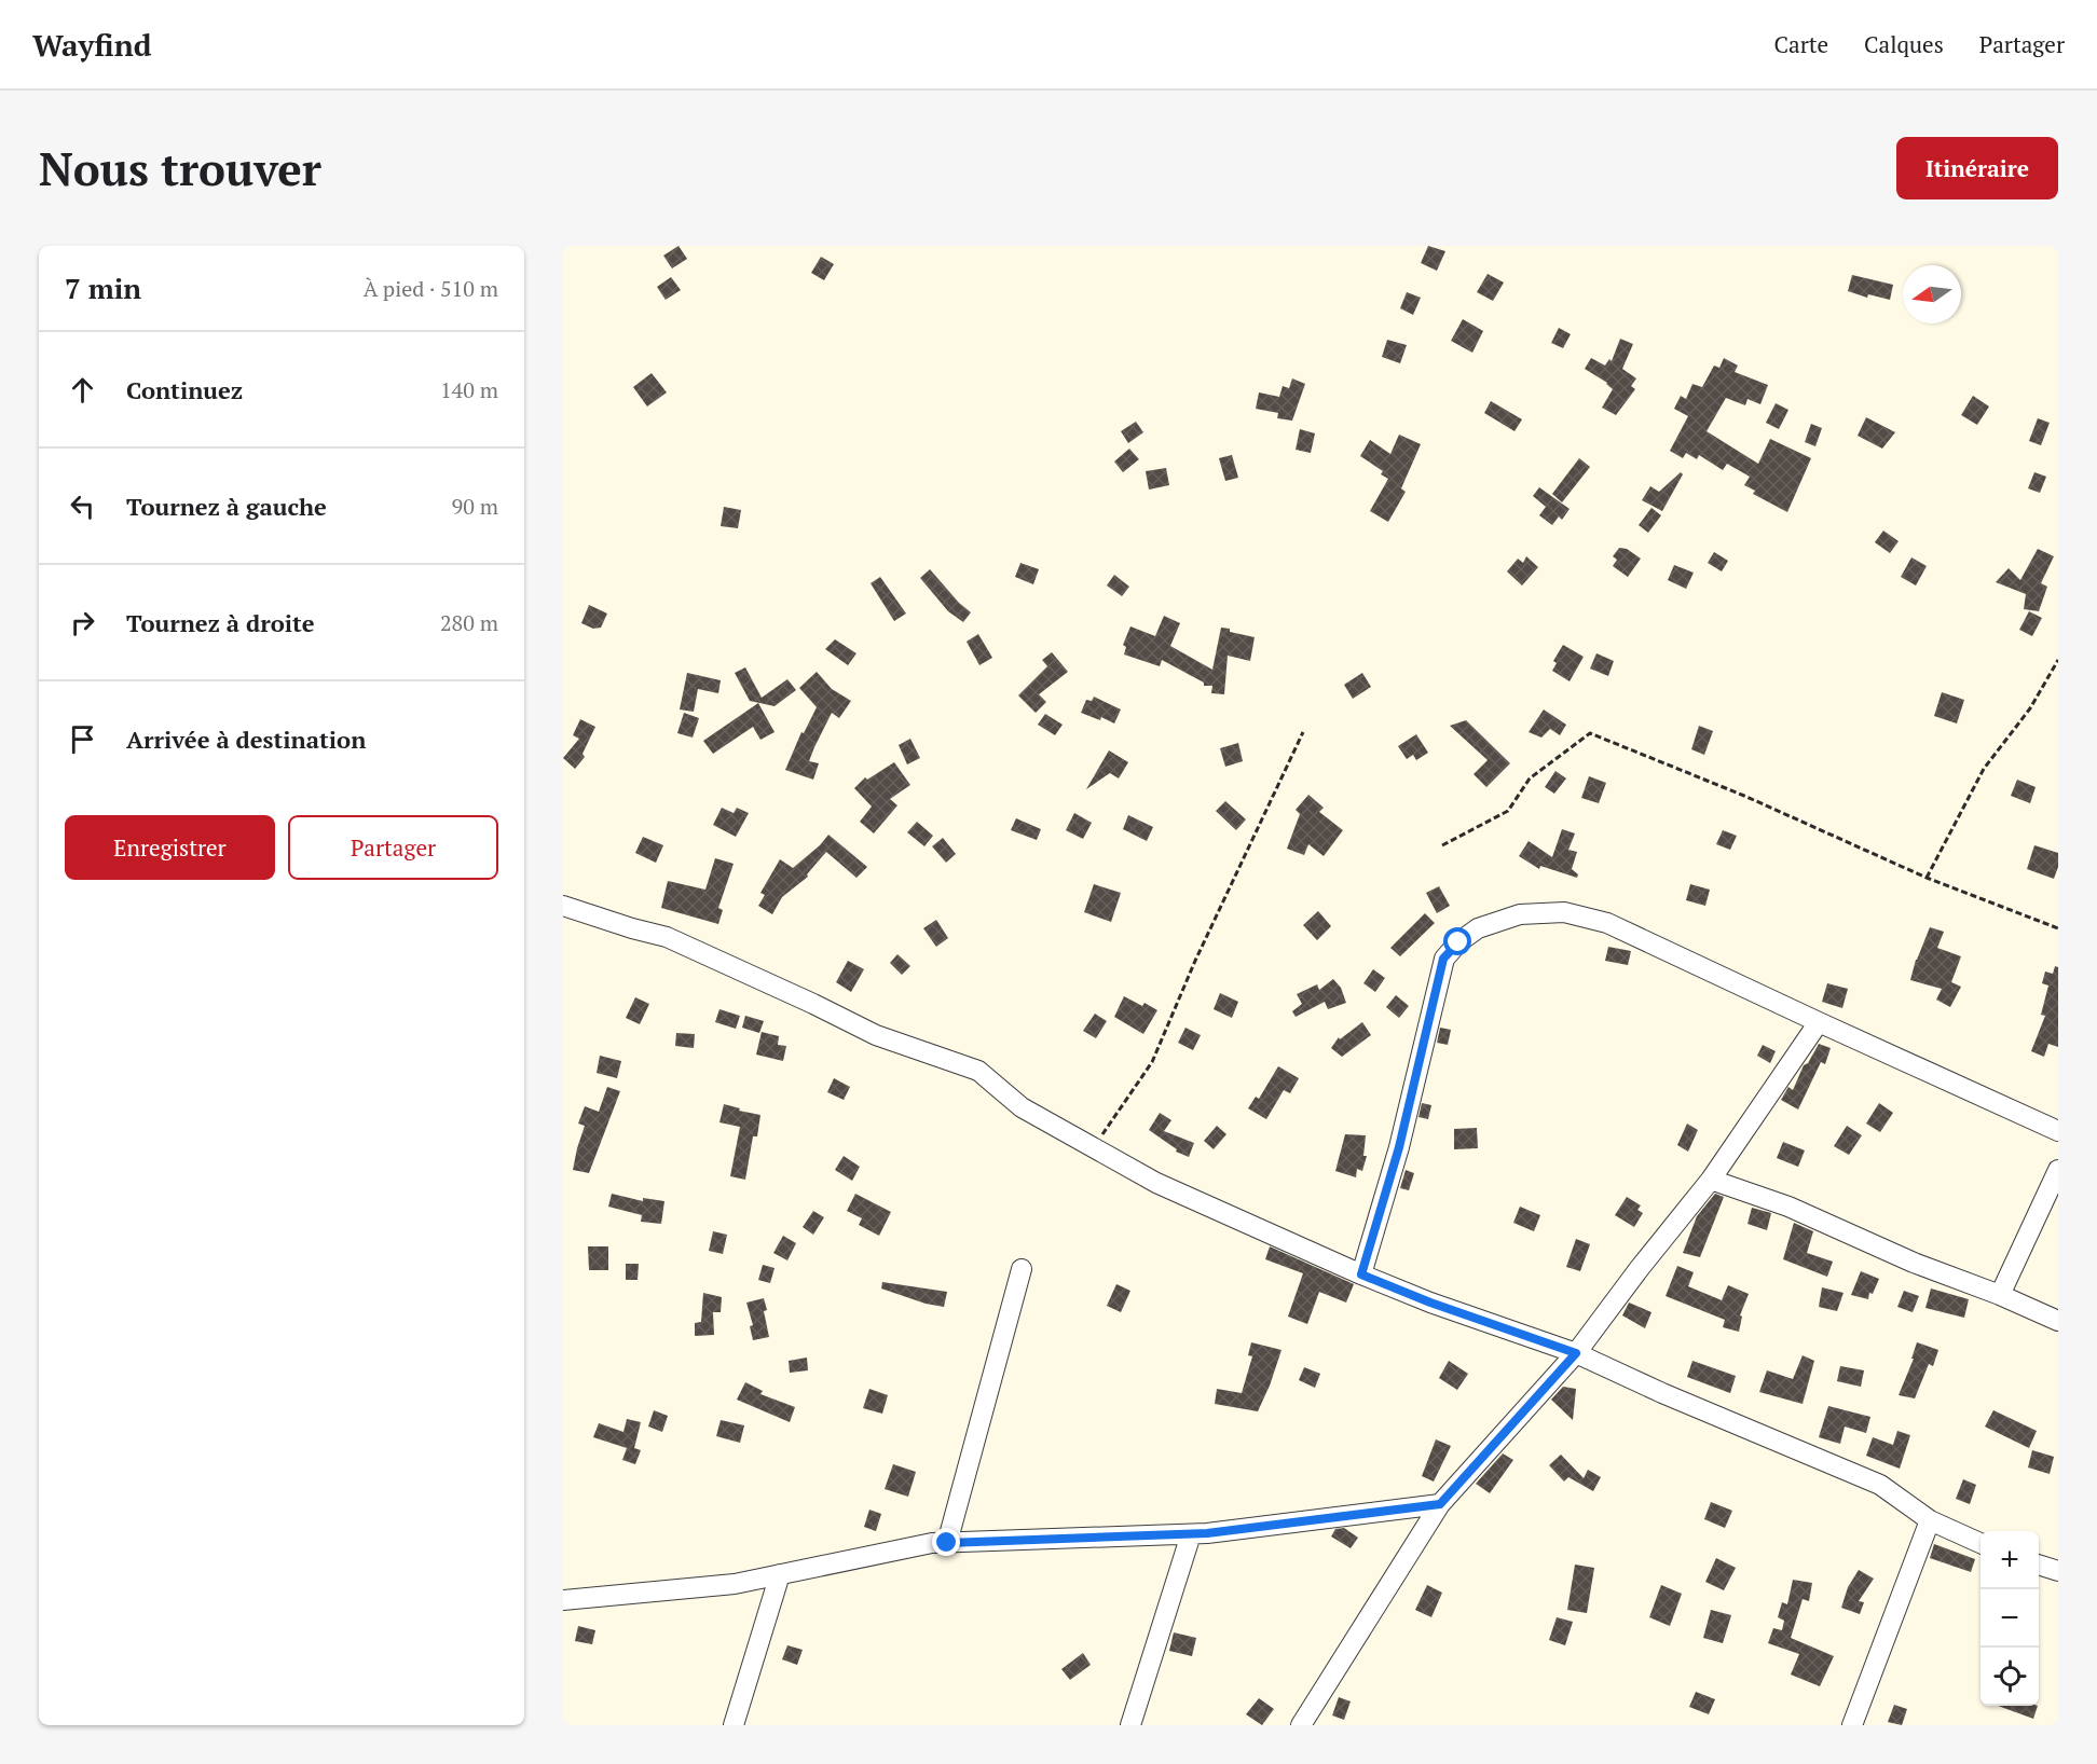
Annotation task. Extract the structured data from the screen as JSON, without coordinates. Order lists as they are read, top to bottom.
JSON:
{
  "north": "left",
  "page": {
    "header": "Wayfind",
    "nav": ["Carte", "Calques", "Partager"],
    "buttons": [
      "Itinéraire",
      ["Enregistrer", "Partager"]
    ],
    "title": "Nous trouver",
    "heading": ["7 min", "À pied · 510 m"],
    "list": [
      ["Continuez", "140 m"],
      ["Tournez à gauche", "90 m"],
      ["Tournez à droite", "280 m"],
      "Arrivée à destination"
    ],
    "map_buttons": ["+", "−"]
  }
}
